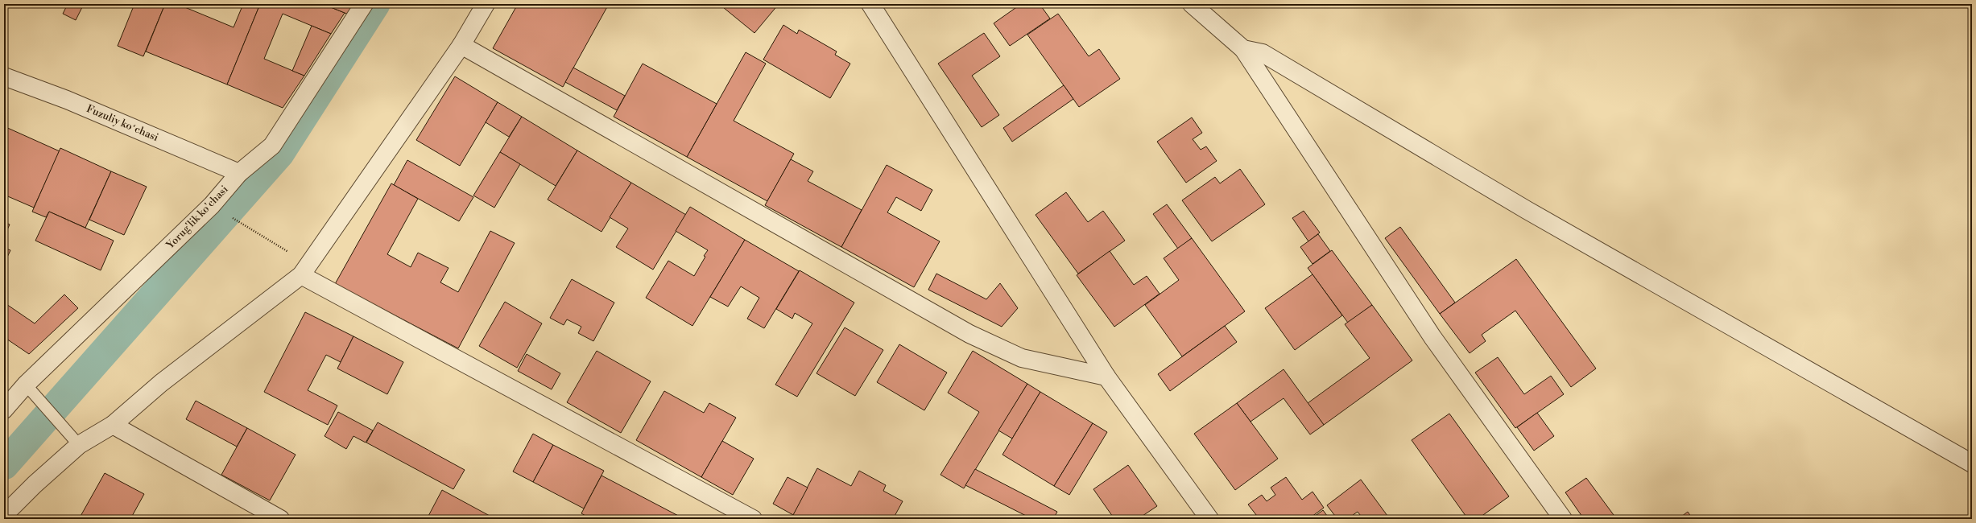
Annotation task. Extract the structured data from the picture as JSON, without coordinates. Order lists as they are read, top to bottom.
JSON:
{
  "streets": {
    "street": ["Fuzuliy koʻchasi", "Yorug'lik ko'chasi"]
  },
  "crossings": [
    ["Fuzuliy koʻchasi", "Yorug'lik ko'chasi"]
  ]
}
